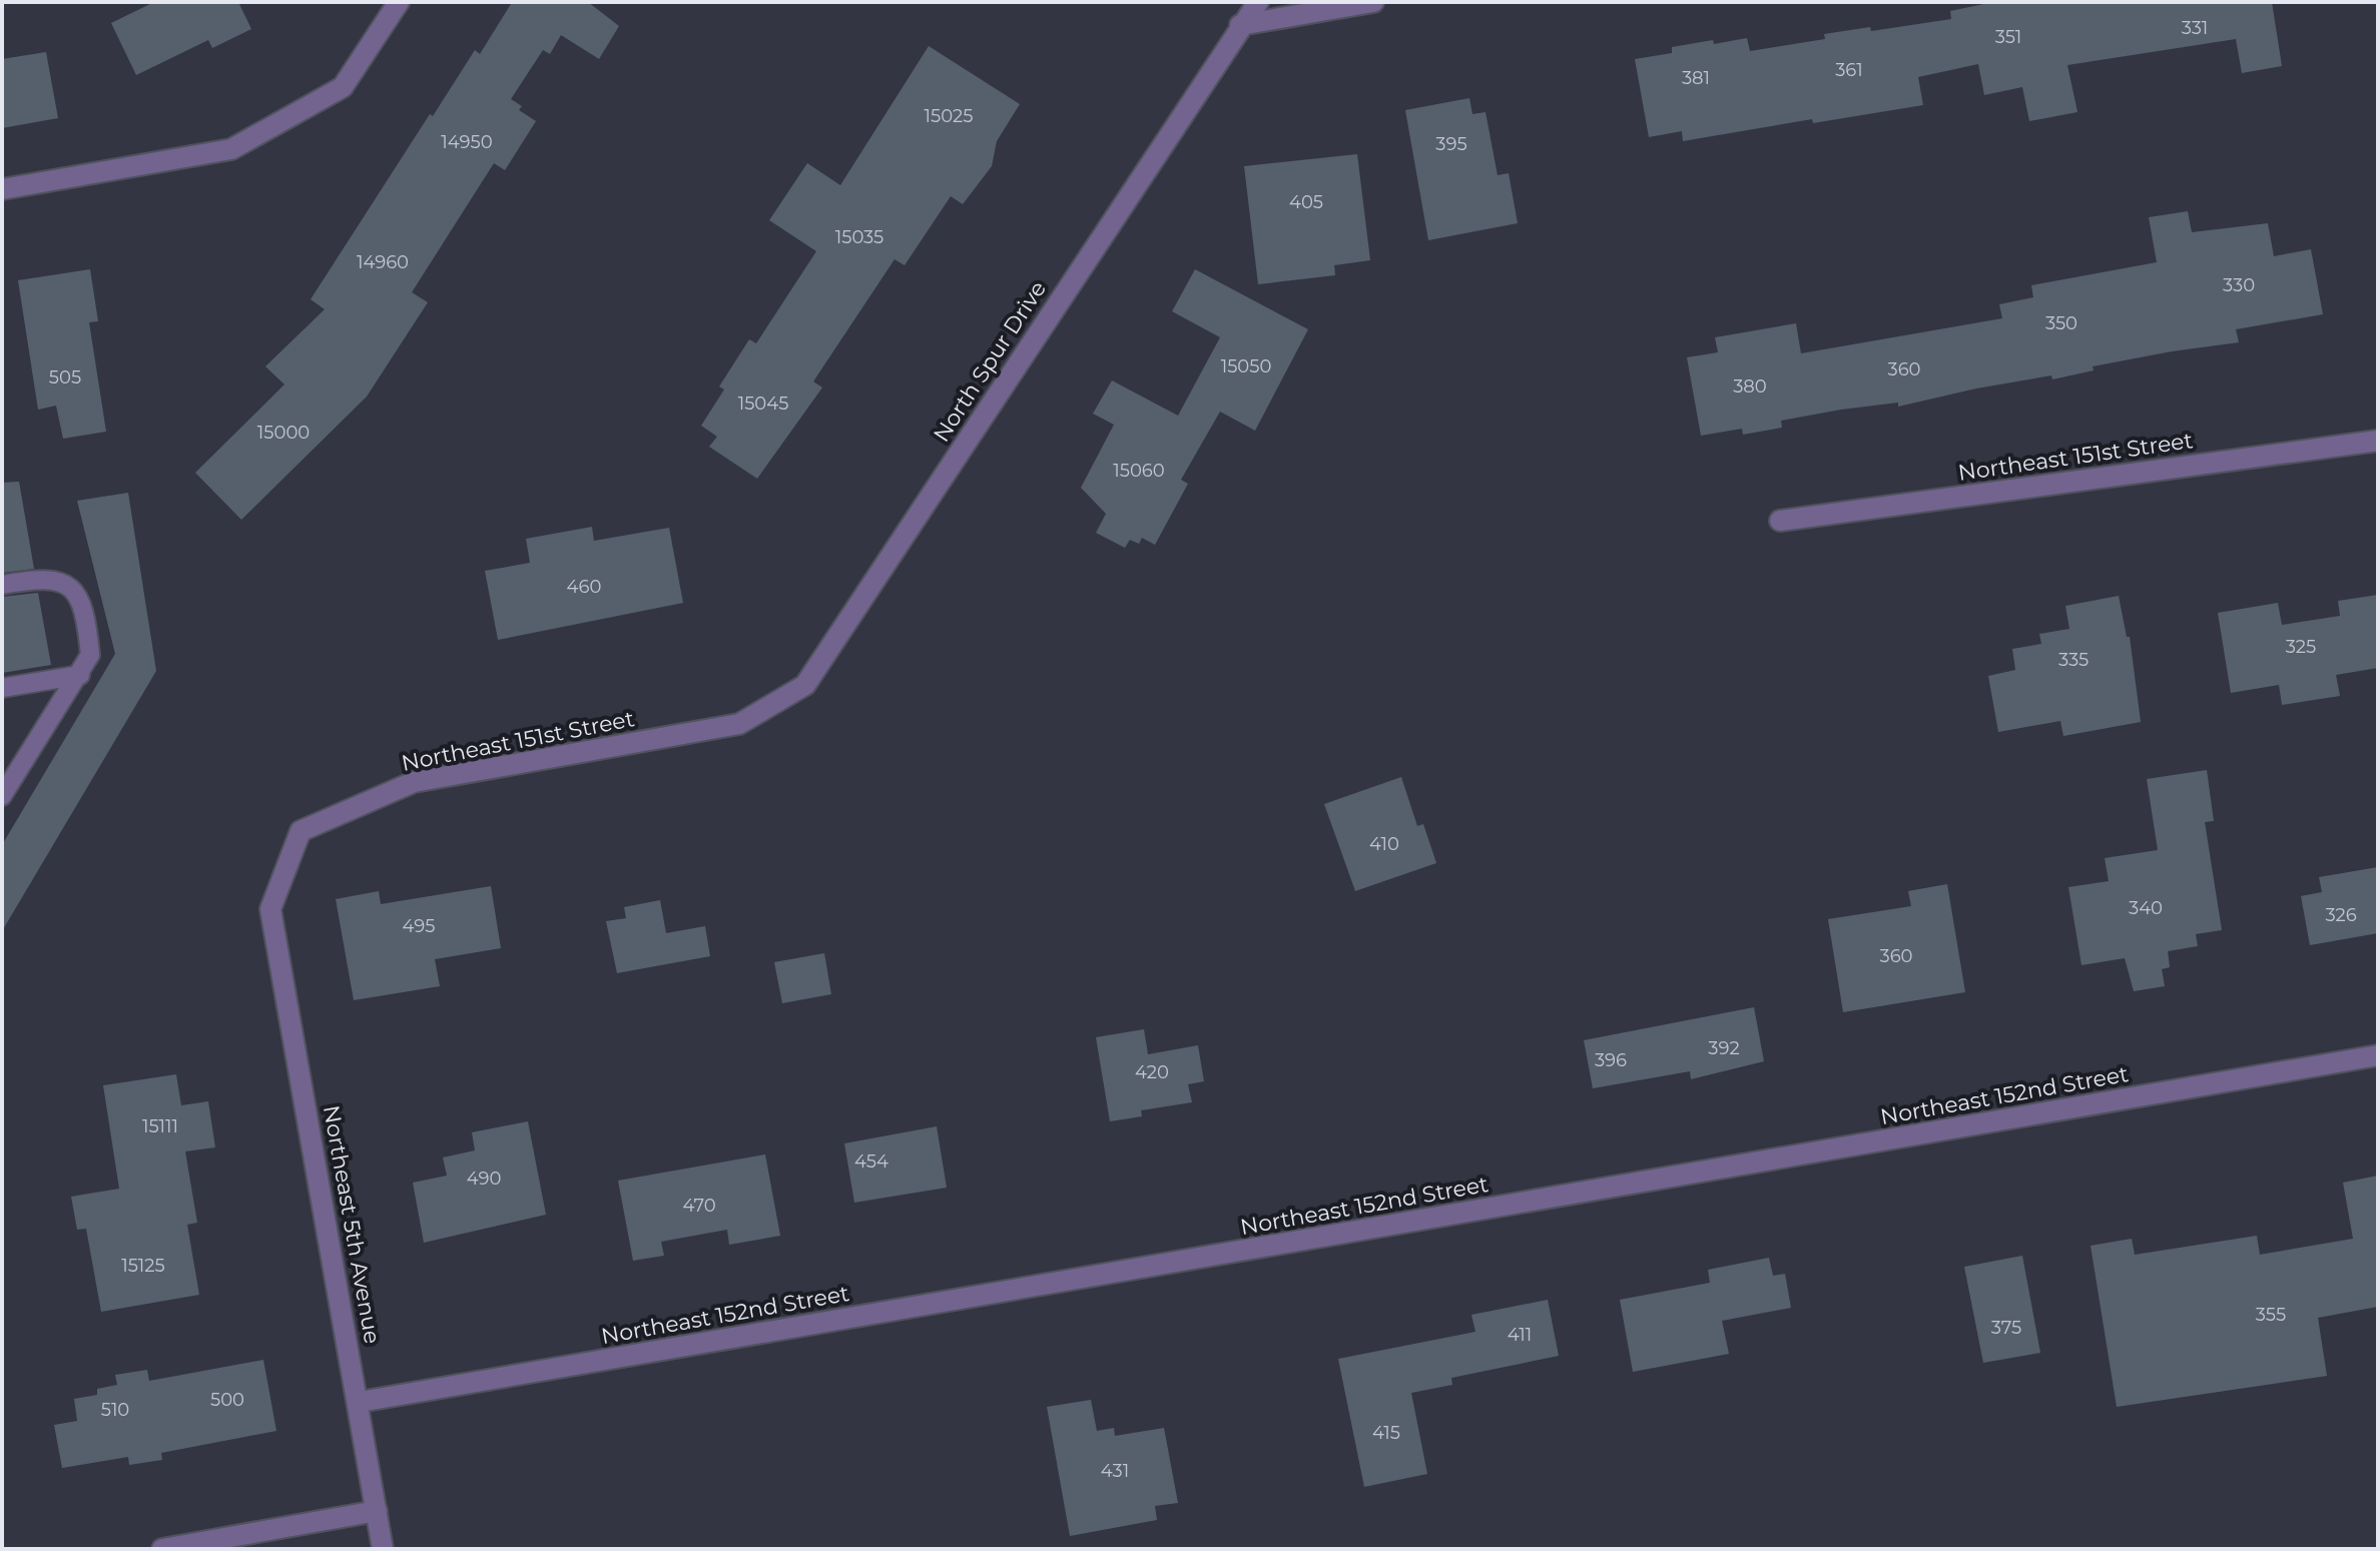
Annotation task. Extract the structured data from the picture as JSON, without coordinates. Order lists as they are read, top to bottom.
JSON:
{
  "streets": {
    "street": [
      "North Spur Drive",
      "Northeast 151st Street",
      "Northeast 152nd Street",
      "Northeast 5th Avenue"
    ]
  },
  "crossings": [
    ["North Spur Drive", "Northeast 151st Street"],
    ["Northeast 151st Street", "Northeast 5th Avenue"],
    ["Northeast 152nd Street", "Northeast 5th Avenue"]
  ],
  "house_numbers": [
    "331",
    "351",
    "361",
    "381",
    "15025",
    "14950",
    "395",
    "405",
    "15035",
    "14960",
    "330",
    "350",
    "15050",
    "360",
    "505",
    "380",
    "15045",
    "15000",
    "15060",
    "460",
    "325",
    "335",
    "410",
    "340",
    "326",
    "495",
    "360",
    "392",
    "396",
    "420",
    "15111",
    "454",
    "490",
    "470",
    "15125",
    "355",
    "375",
    "411",
    "500",
    "510",
    "415",
    "431"
  ]
}
